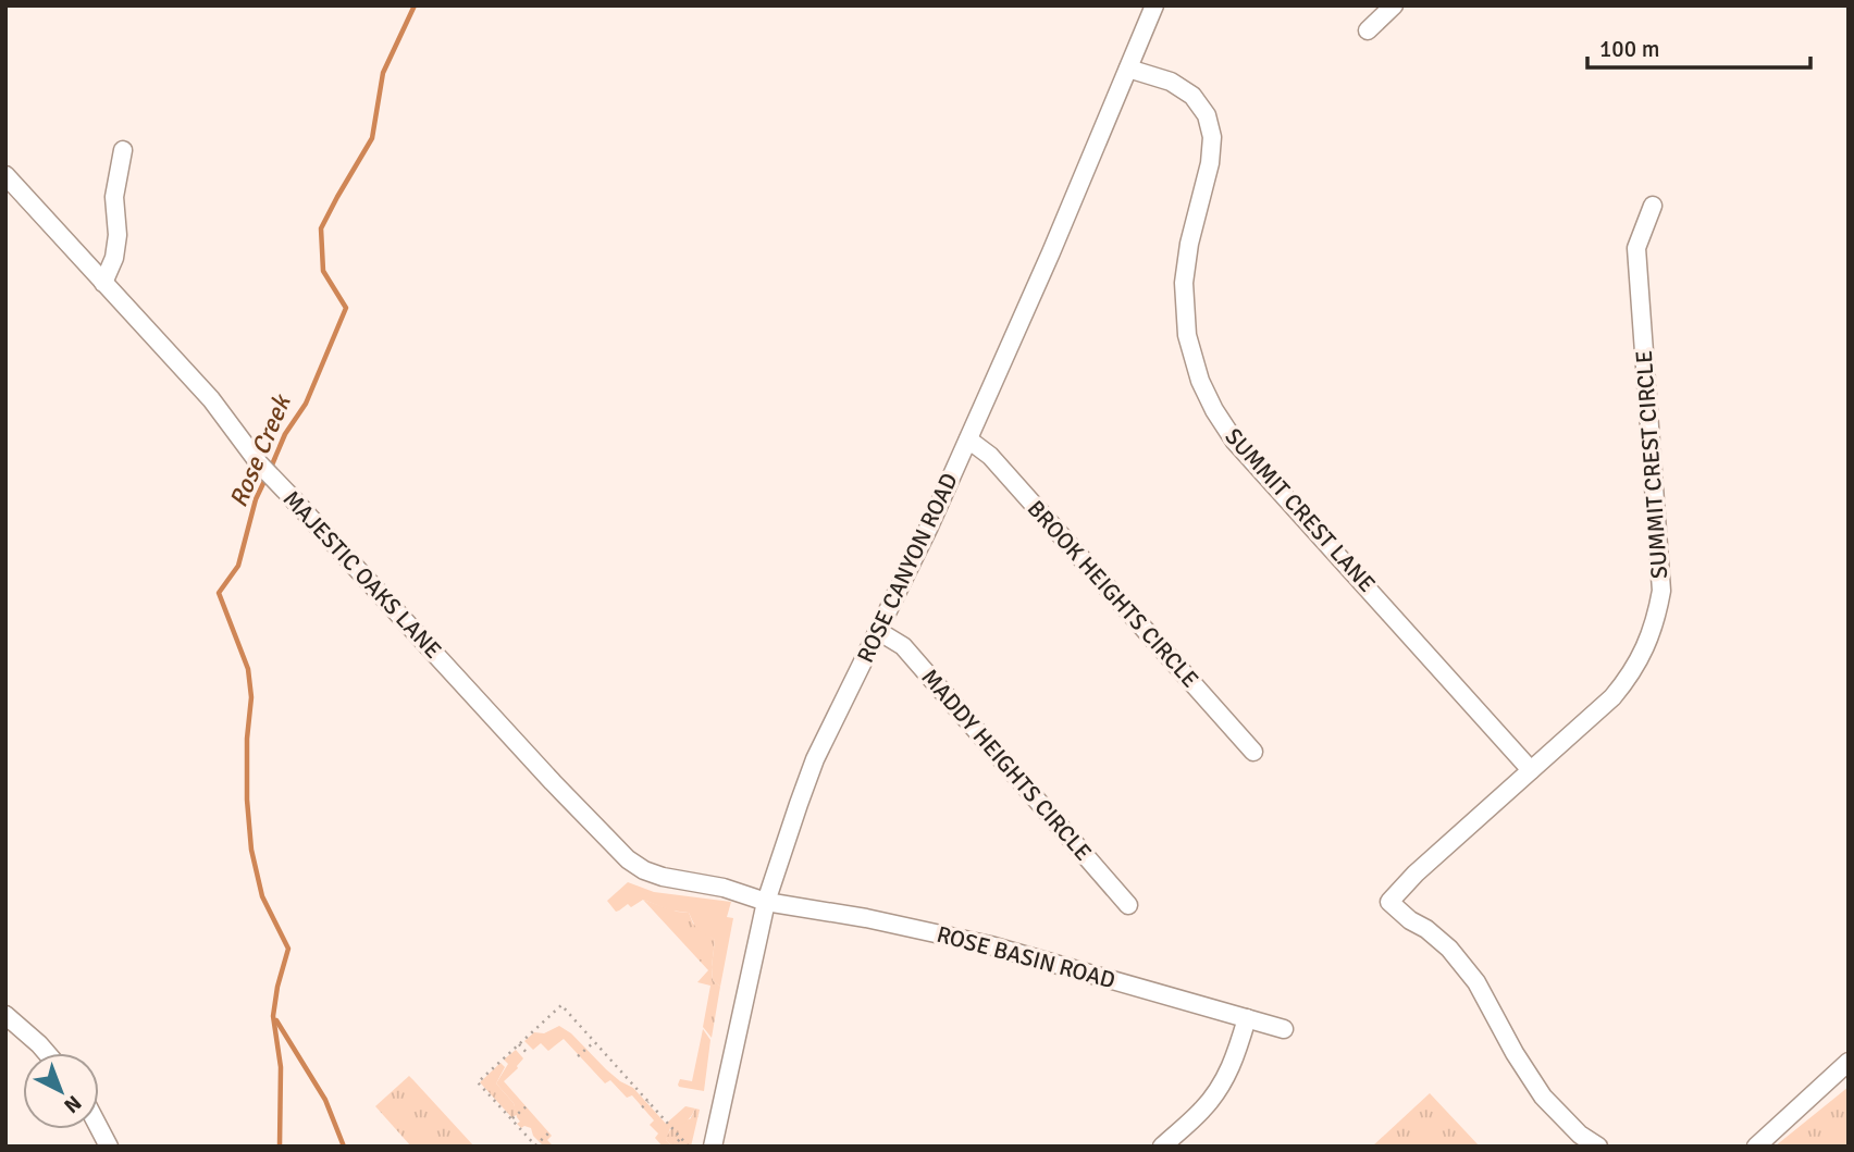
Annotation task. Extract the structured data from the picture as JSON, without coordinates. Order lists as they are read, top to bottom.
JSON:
{
  "streets": {
    "street": [
      "SUMMIT CREST CIRCLE",
      "SUMMIT CREST LANE",
      "ROSE CANYON ROAD",
      "MAJESTIC OAKS LANE",
      "BROOK HEIGHTS CIRCLE",
      "MADDY HEIGHTS CIRCLE",
      "ROSE BASIN ROAD"
    ]
  },
  "crossings": [
    ["SUMMIT CREST CIRCLE", "SUMMIT CREST LANE"],
    ["SUMMIT CREST LANE", "ROSE CANYON ROAD"],
    ["ROSE CANYON ROAD", "MAJESTIC OAKS LANE"],
    ["ROSE CANYON ROAD", "BROOK HEIGHTS CIRCLE"],
    ["ROSE CANYON ROAD", "MADDY HEIGHTS CIRCLE"],
    ["ROSE CANYON ROAD", "ROSE BASIN ROAD"],
    ["MAJESTIC OAKS LANE", "ROSE BASIN ROAD"]
  ],
  "water": ["Rose Creek"],
  "scale_bar": "100 m",
  "north": "bottom right"
}
